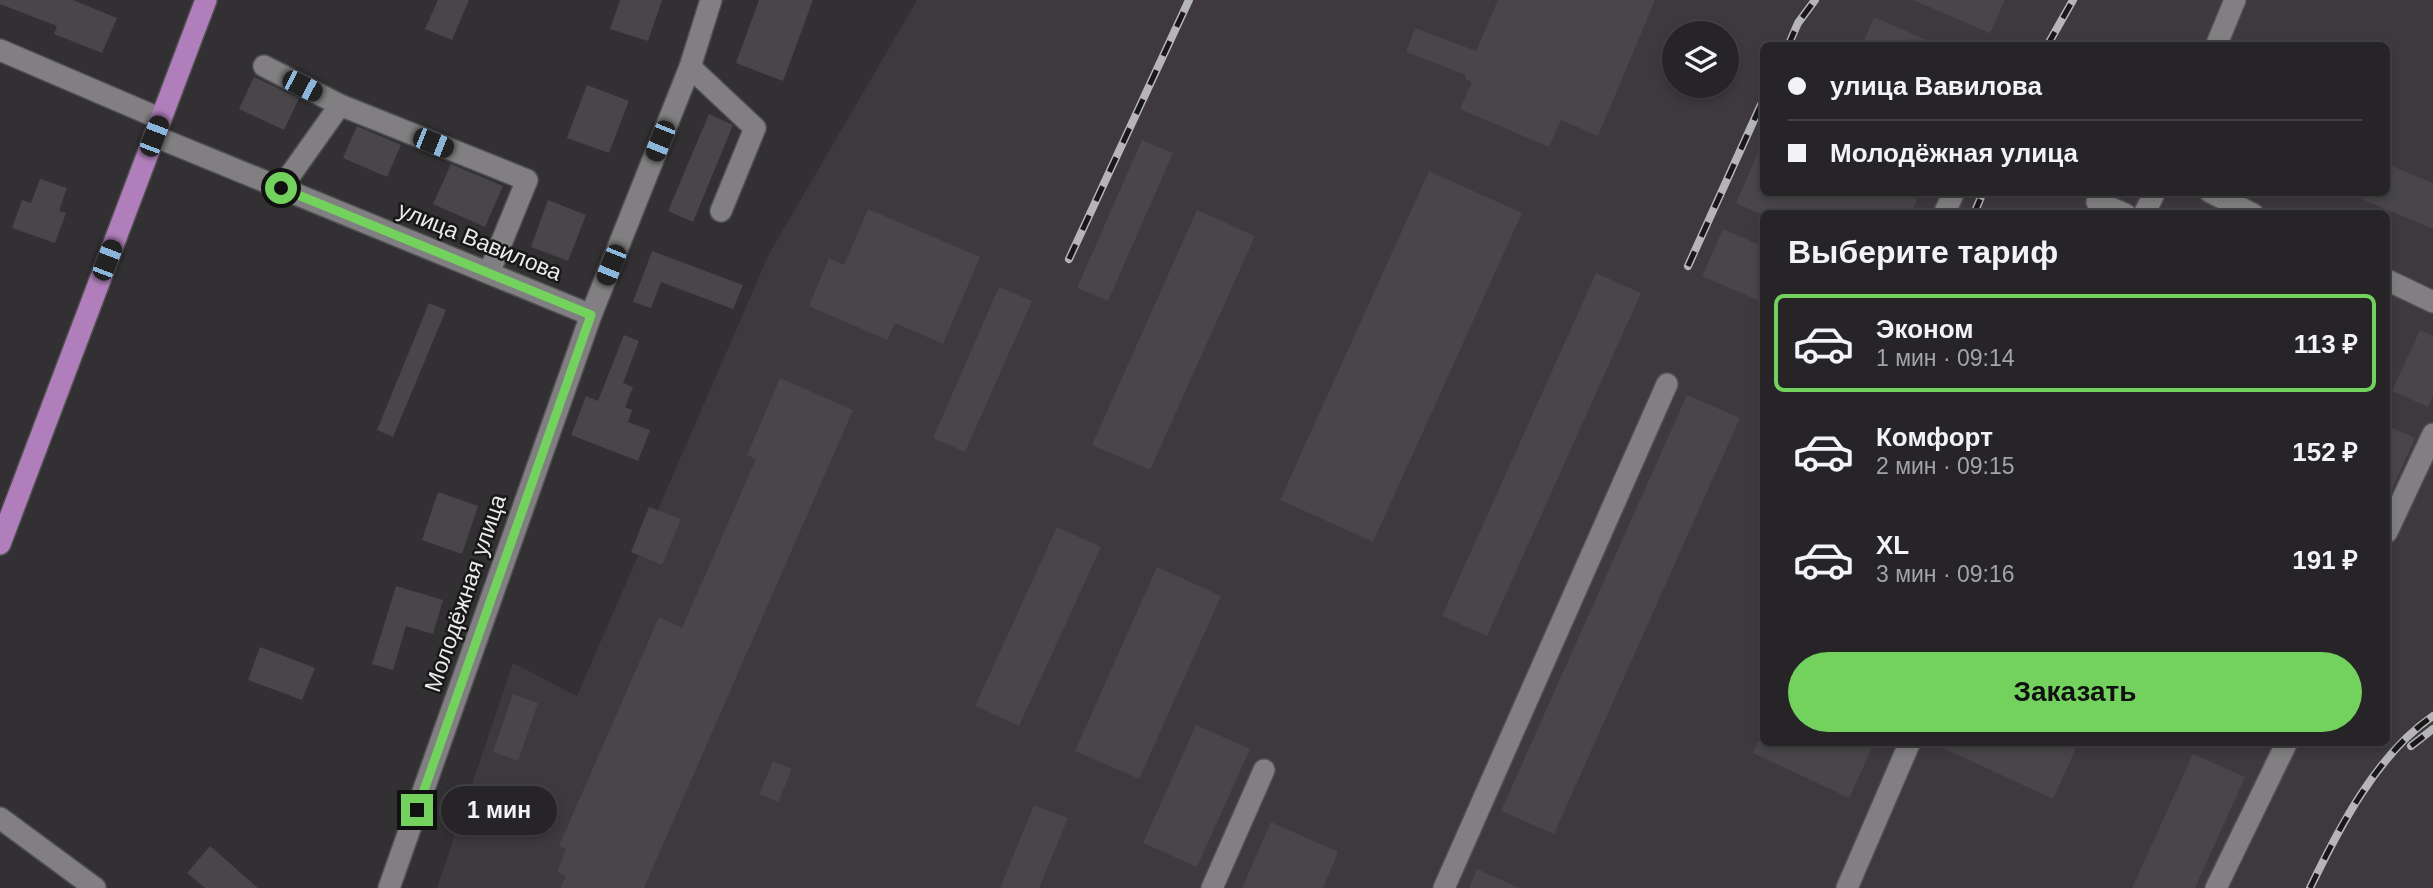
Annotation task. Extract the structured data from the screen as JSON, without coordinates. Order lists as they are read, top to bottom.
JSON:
{
  "streets": {
    "street": ["улица Вавилова", "Молодёжная улица"]
  },
  "crossings": [
    ["улица Вавилова", "Молодёжная улица"]
  ],
  "page": {
    "banner": ["улица Вавилова", "Молодёжная улица"],
    "heading": "Выберите тариф",
    "list": [
      {
        "name": "Эконом",
        "note": "1 мин · 09:14",
        "value": "113 ₽"
      },
      {
        "name": "Комфорт",
        "note": "2 мин · 09:15",
        "value": "152 ₽"
      },
      {
        "name": "XL",
        "note": "3 мин · 09:16",
        "value": "191 ₽"
      }
    ],
    "buttons": "Заказать",
    "bubble": "1 мин"
  }
}
